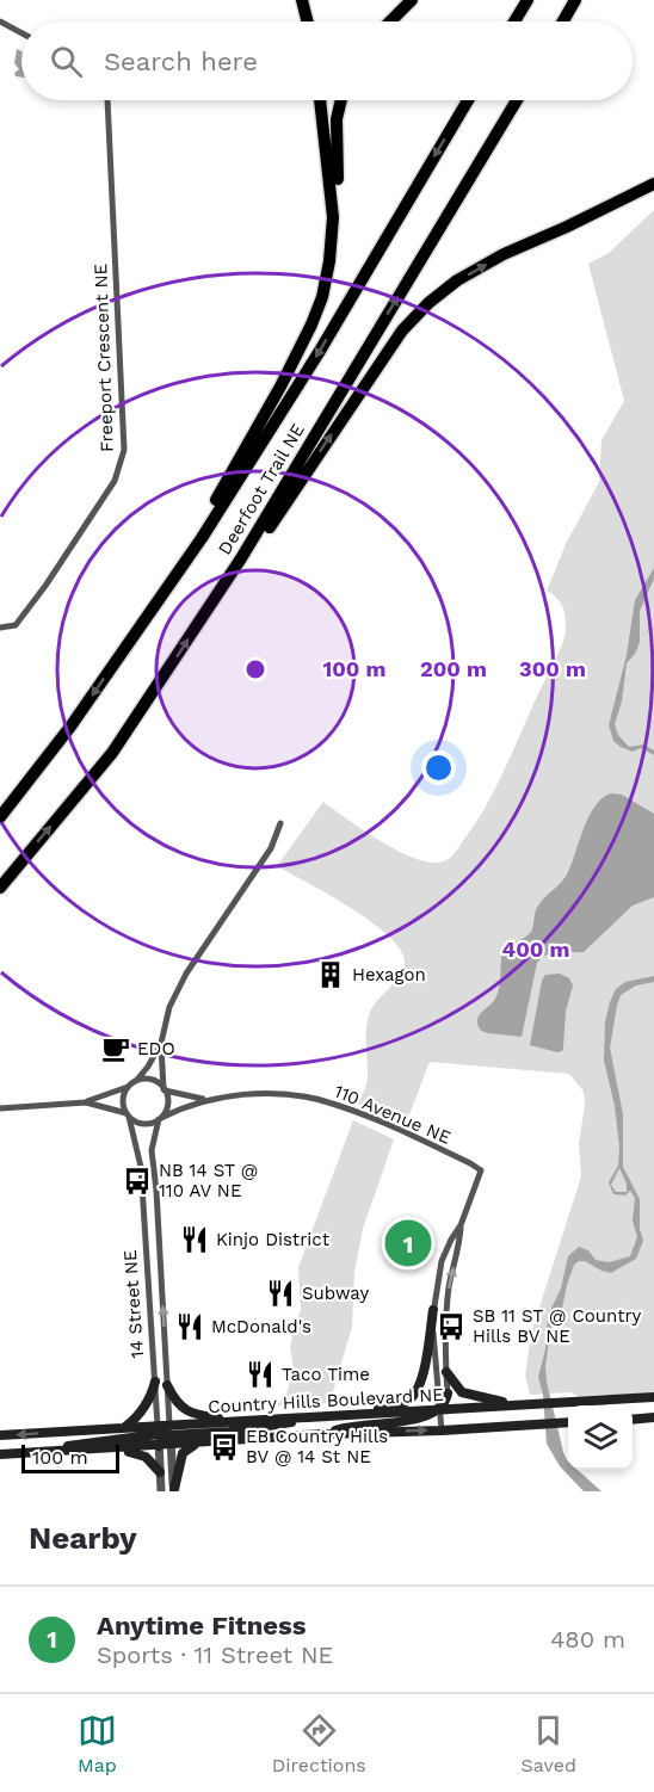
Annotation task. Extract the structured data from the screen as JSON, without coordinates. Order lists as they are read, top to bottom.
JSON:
{
  "streets": {
    "highway": ["Deerfoot Trail NE"],
    "main road": ["Country Hills Boulevard NE"],
    "street": ["Freeport Crescent NE", "110 Avenue NE", "14 Street NE"]
  },
  "crossings": [
    ["110 Avenue NE", "14 Street NE"],
    ["14 Street NE", "Country Hills Boulevard NE"]
  ],
  "places": {
    "building": ["Hexagon"],
    "cafe": ["EDO"],
    "bus stop": ["NB 14 ST @ 110 AV NE", "SB 11 ST @ Country Hills BV NE", "EB Country Hills BV @ 14 St NE"],
    "restaurant": [
      "Kinjo District",
      "Subway",
      "McDonald's",
      "Taco Time"
    ]
  },
  "scale_bar": "100 m",
  "page": {
    "search": "Search here",
    "pins": "1",
    "scale": "100 m",
    "heading": "Nearby",
    "list": [
      {
        "mark": "1",
        "name": "Anytime Fitness",
        "note": "Sports · 11 Street NE",
        "value": "480 m"
      }
    ],
    "nav": ["Map", "Directions", "Saved"]
  },
  "rings": [
    "100 m",
    "200 m",
    "300 m",
    "400 m"
  ]
}
